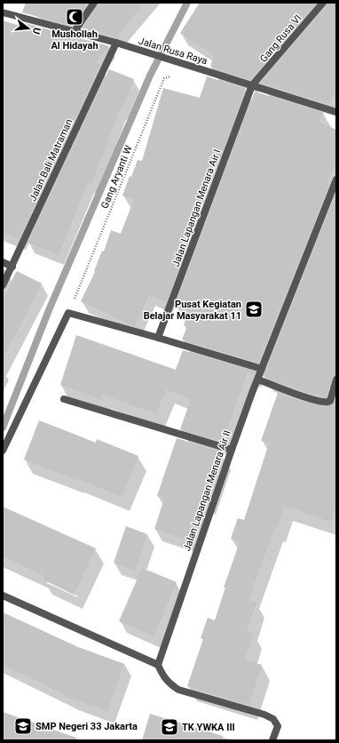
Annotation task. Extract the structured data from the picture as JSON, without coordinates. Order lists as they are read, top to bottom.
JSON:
{
  "streets": {
    "street": [
      "Gang Rusa VI",
      "Jalan Rusa Raya",
      "Jalan Bali Matraman",
      "Jalan Lapangan Menara Air I",
      "Jalan Lapangan Menara Air II"
    ],
    "path": ["Gang Aryanti W"]
  },
  "crossings": [
    ["Gang Rusa VI", "Jalan Rusa Raya"],
    ["Gang Rusa VI", "Jalan Lapangan Menara Air I"],
    ["Jalan Rusa Raya", "Jalan Bali Matraman"],
    ["Jalan Rusa Raya", "Gang Aryanti W"],
    ["Jalan Rusa Raya", "Jalan Lapangan Menara Air I"]
  ],
  "places": {
    "mosque": ["Mushollah Al Hidayah"],
    "school or university": ["Pusat Kegiatan Belajar Masyarakat 11", "SMP Negeri 33 Jakarta", "TK YWKA III"]
  },
  "north": "right"
}
